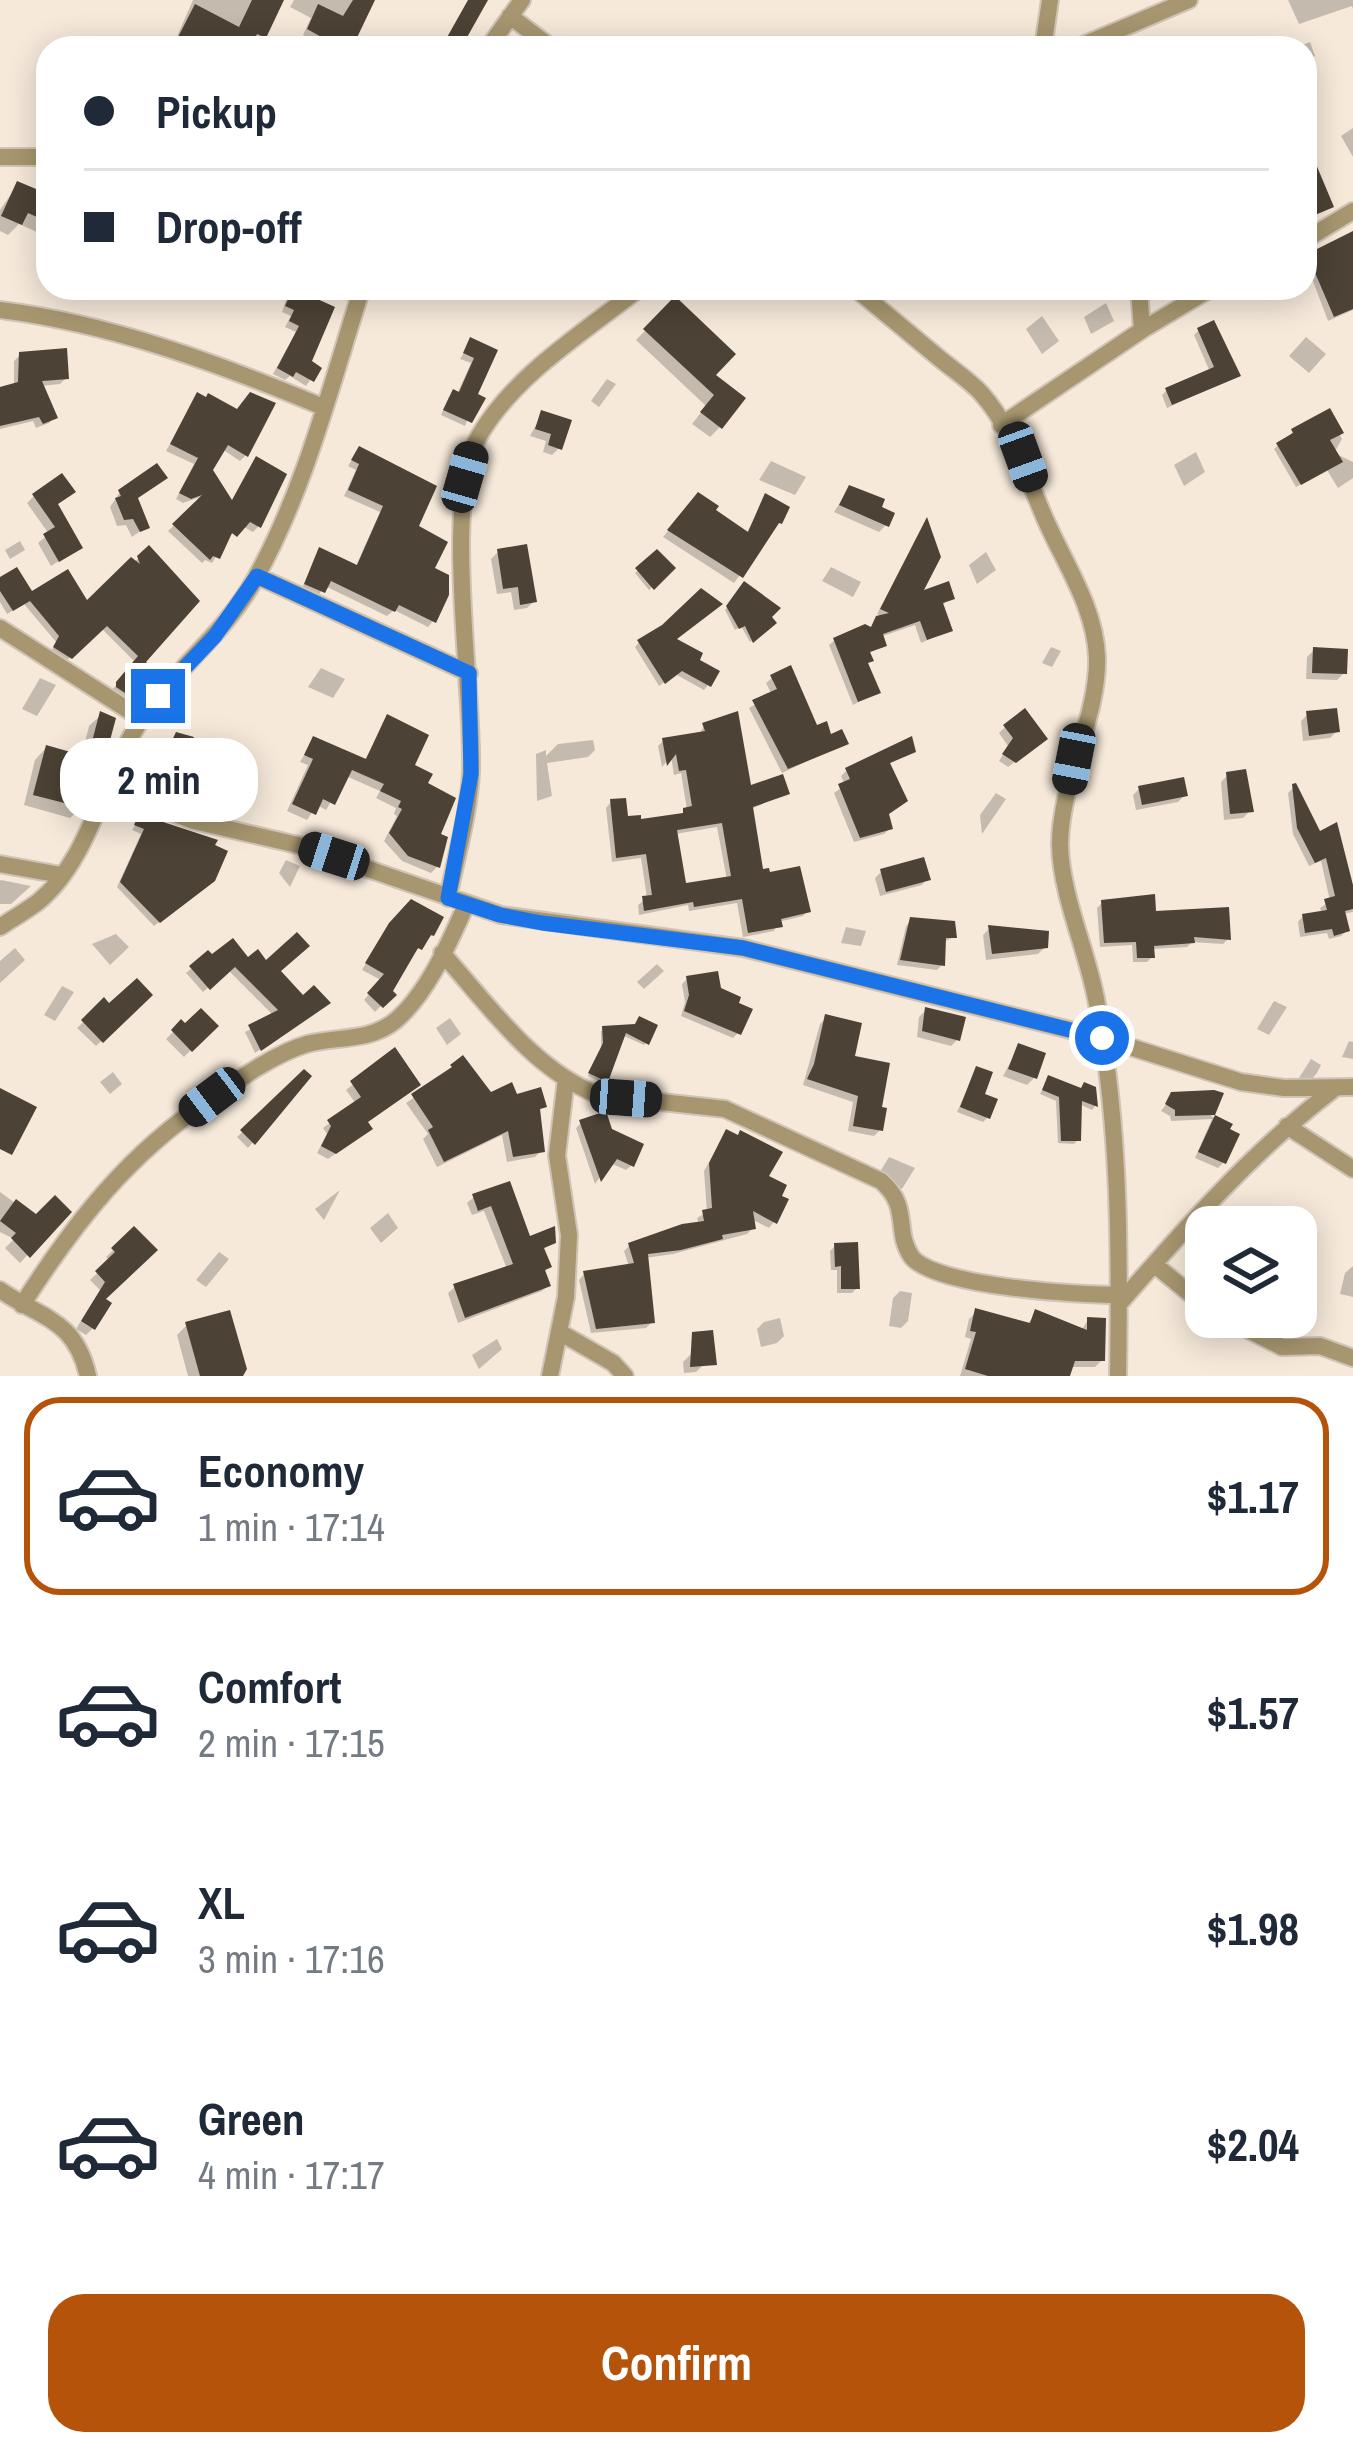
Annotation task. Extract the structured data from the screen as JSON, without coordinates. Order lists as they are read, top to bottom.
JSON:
{
  "page": {
    "banner": ["Pickup", "Drop-off"],
    "bubble": "2 min",
    "list": [
      {
        "name": "Economy",
        "note": "1 min · 17:14",
        "value": "$1.17"
      },
      {
        "name": "Comfort",
        "note": "2 min · 17:15",
        "value": "$1.57"
      },
      {
        "name": "XL",
        "note": "3 min · 17:16",
        "value": "$1.98"
      },
      {
        "name": "Green",
        "note": "4 min · 17:17",
        "value": "$2.04"
      }
    ],
    "buttons": "Confirm"
  }
}
